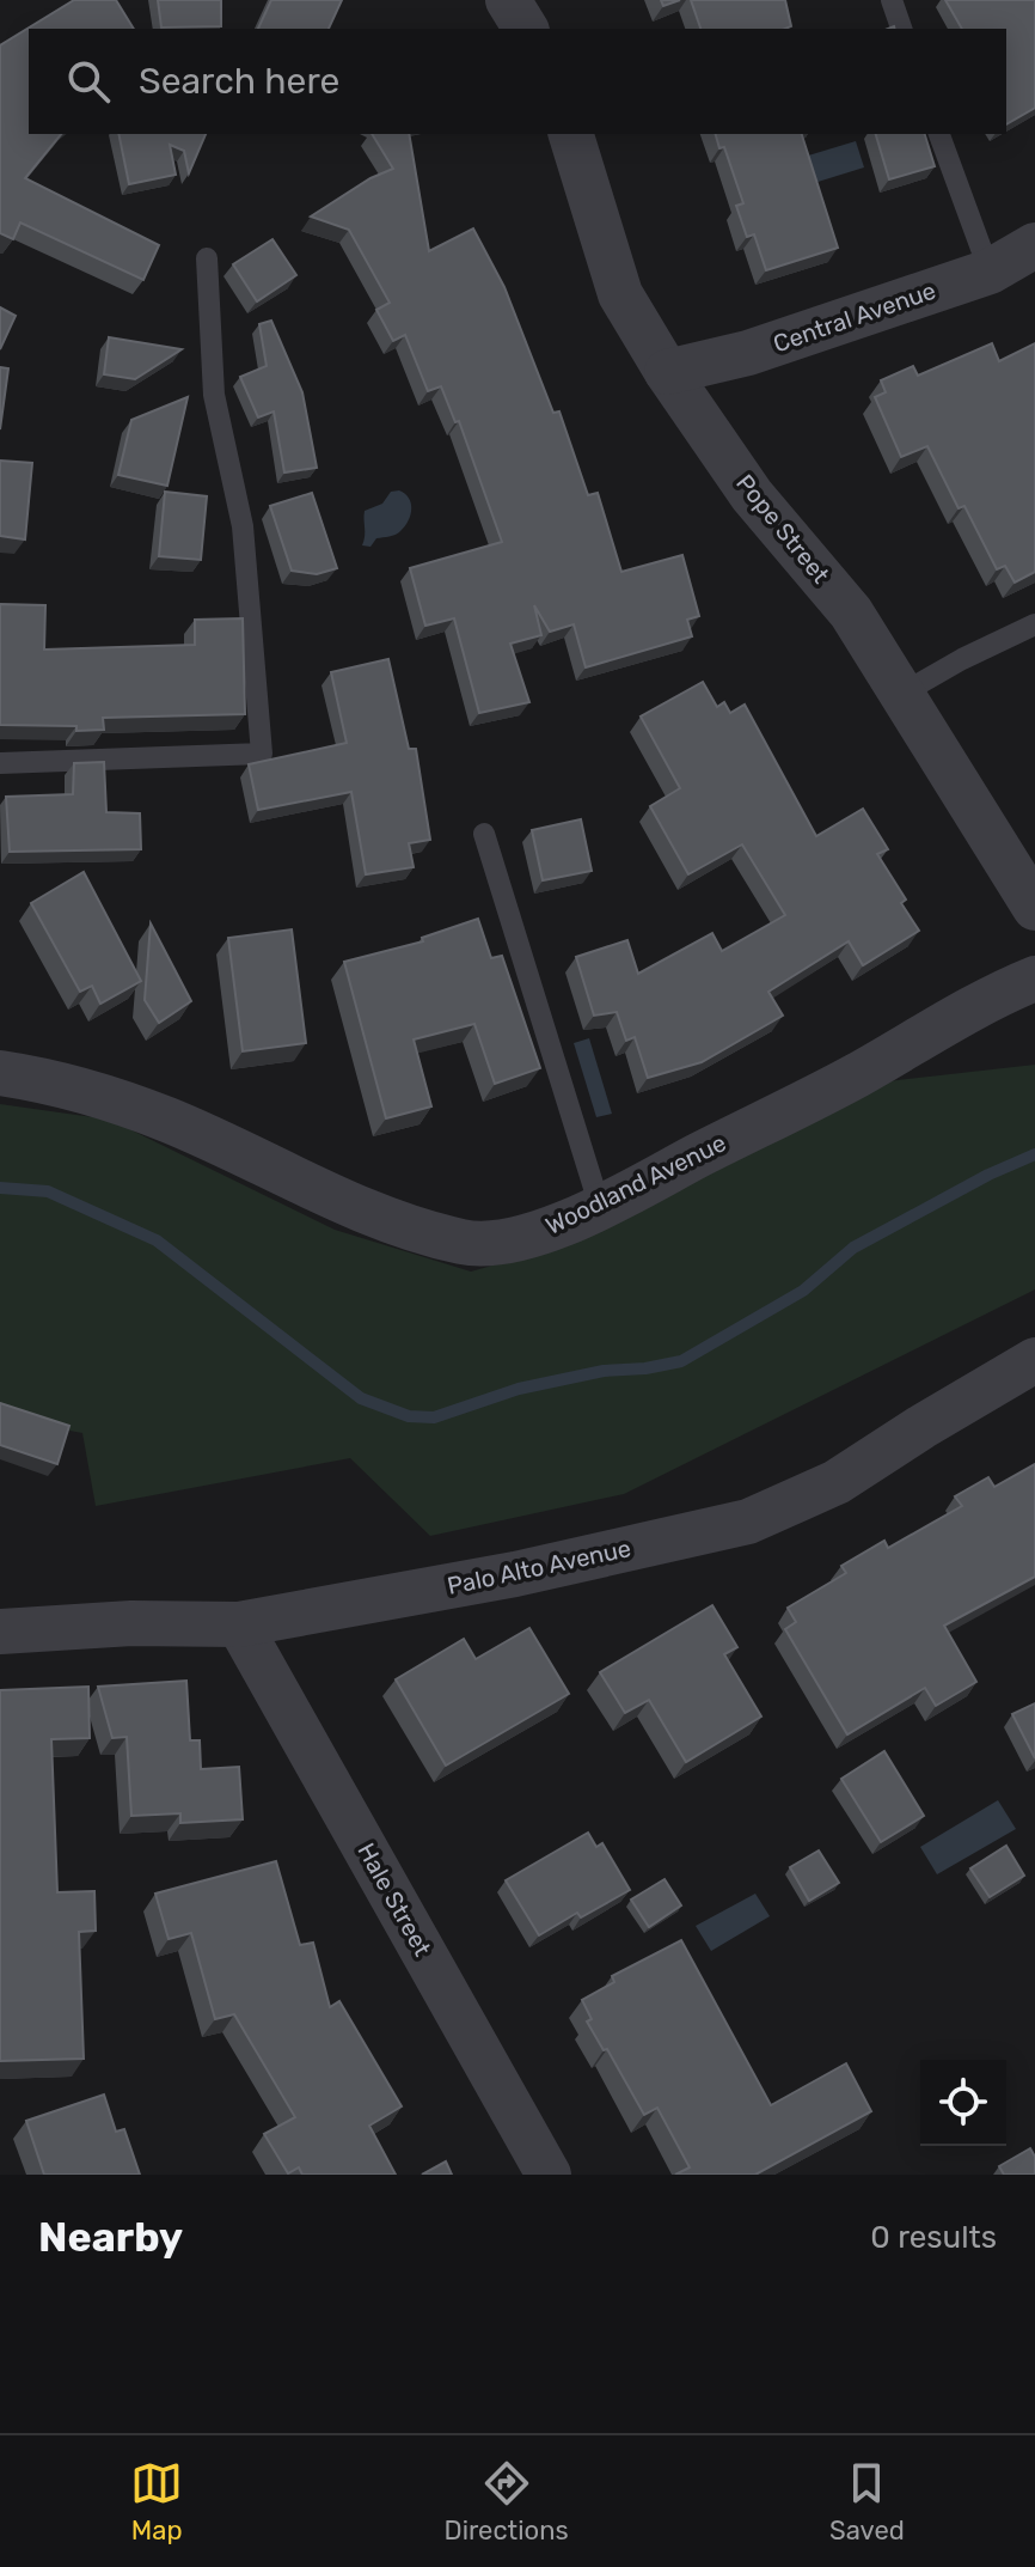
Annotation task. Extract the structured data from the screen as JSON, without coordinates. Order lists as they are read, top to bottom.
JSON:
{
  "streets": {
    "street": [
      "Central Avenue",
      "Pope Street",
      "Woodland Avenue",
      "Palo Alto Avenue",
      "Hale Street"
    ]
  },
  "crossings": [
    ["Central Avenue", "Pope Street"],
    ["Palo Alto Avenue", "Hale Street"]
  ],
  "page": {
    "search": "Search here",
    "heading": ["Nearby", "0 results"],
    "nav": ["Map", "Directions", "Saved"]
  }
}
